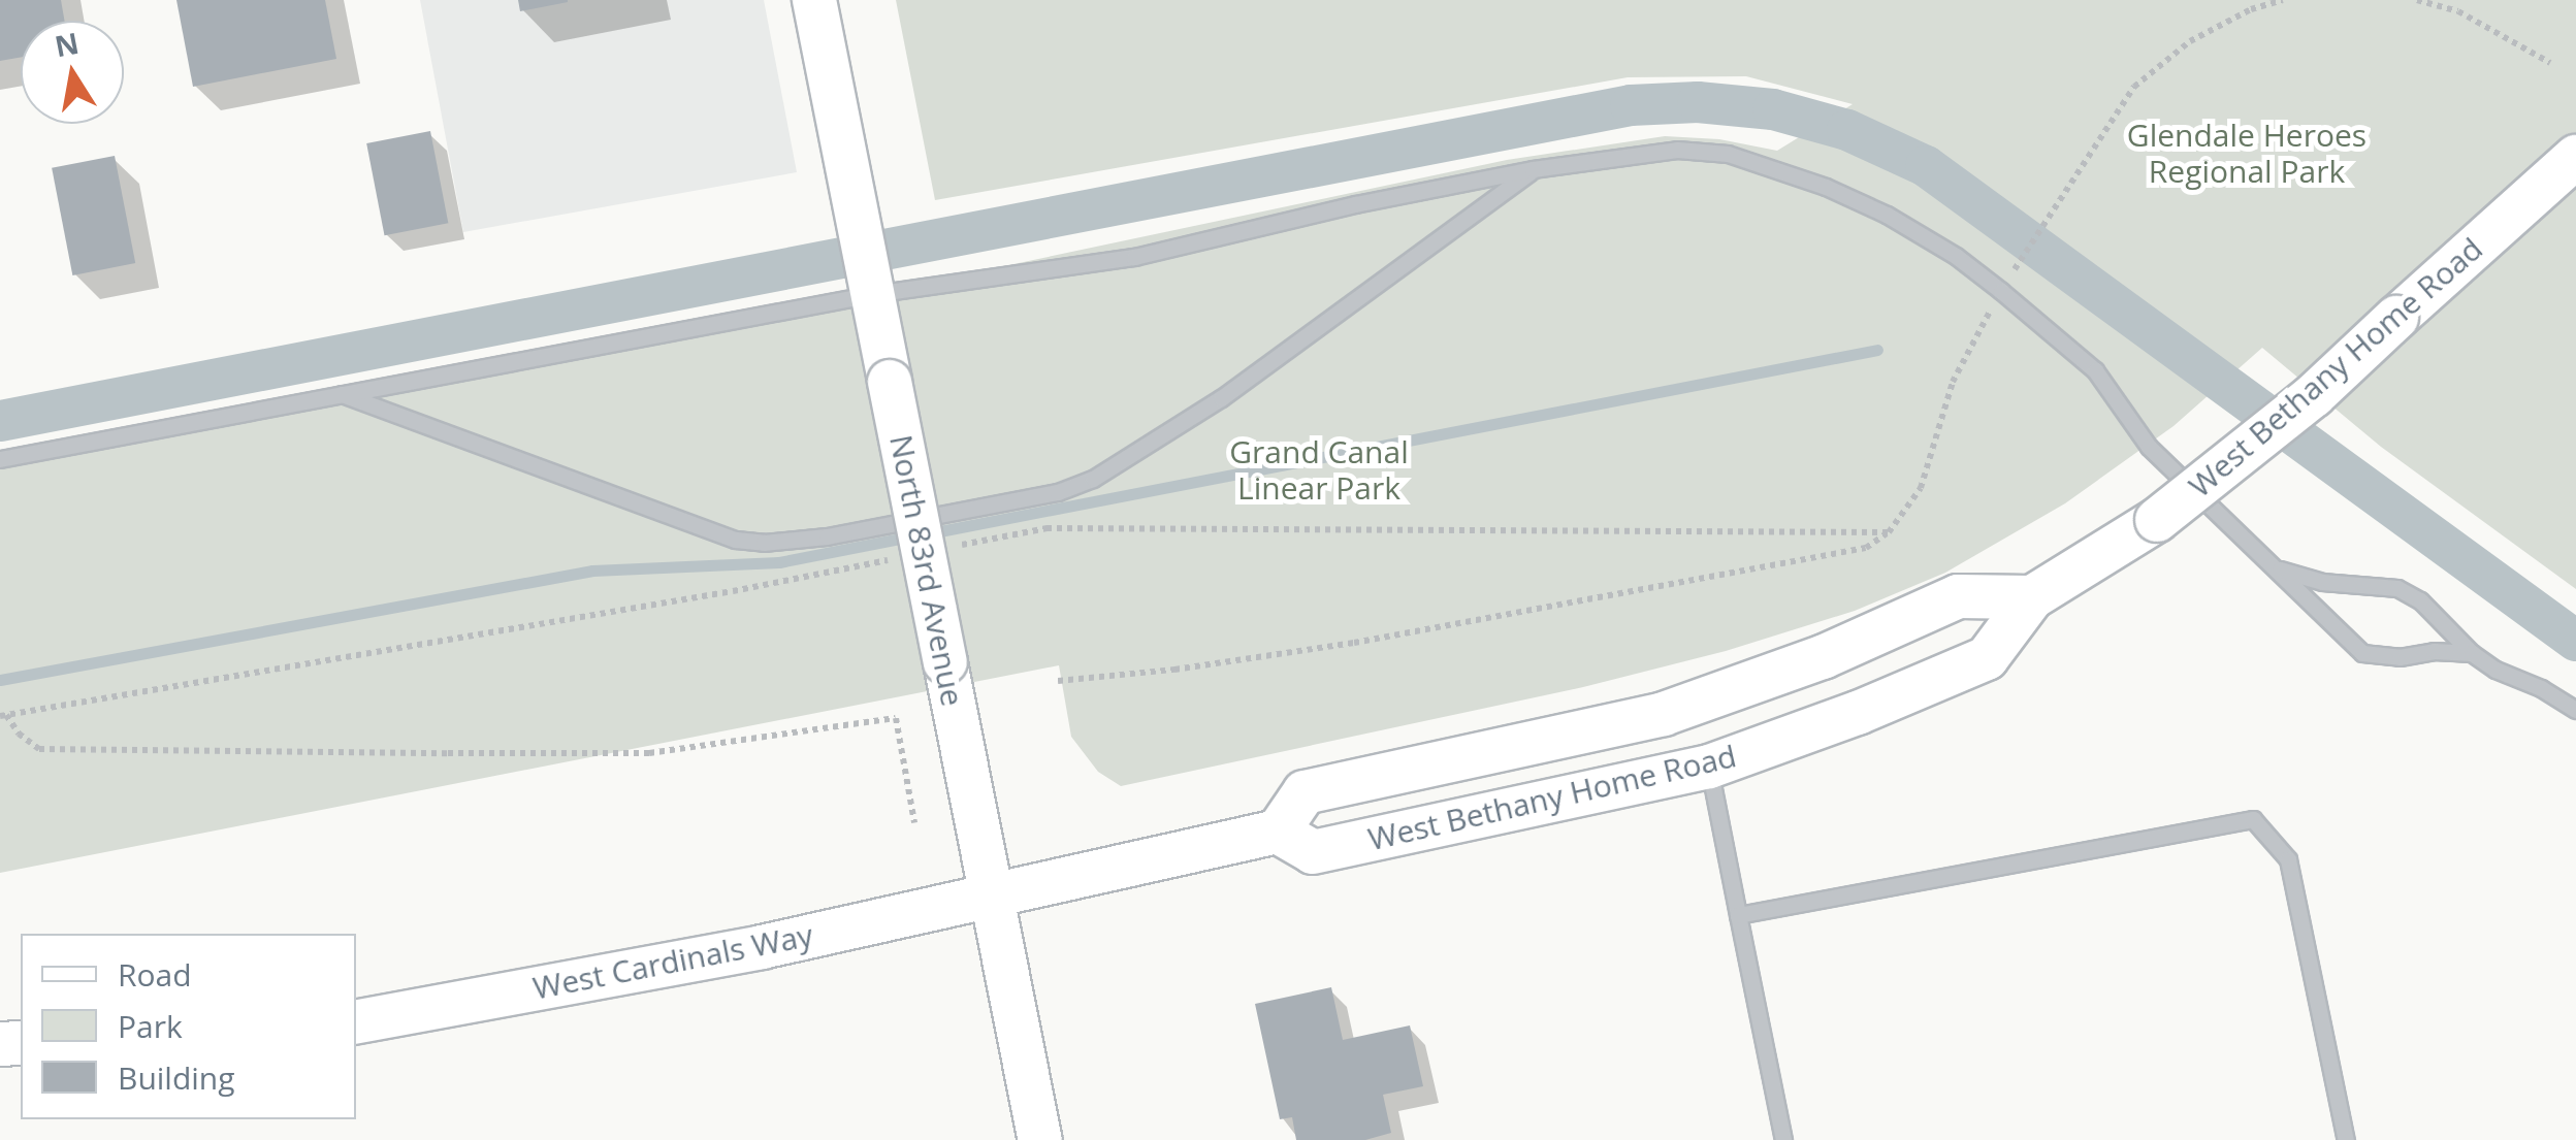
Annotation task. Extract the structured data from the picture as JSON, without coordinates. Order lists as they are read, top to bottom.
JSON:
{
  "streets": {
    "main road": ["West Bethany Home Road", "North 83rd Avenue", "West Cardinals Way"]
  },
  "crossings": [
    ["North 83rd Avenue", "West Cardinals Way"]
  ],
  "parks": ["Glendale Heroes Regional Park", "Grand Canal Linear Park"],
  "legend": ["Road", "Park", "Building"],
  "north": "top"
}
